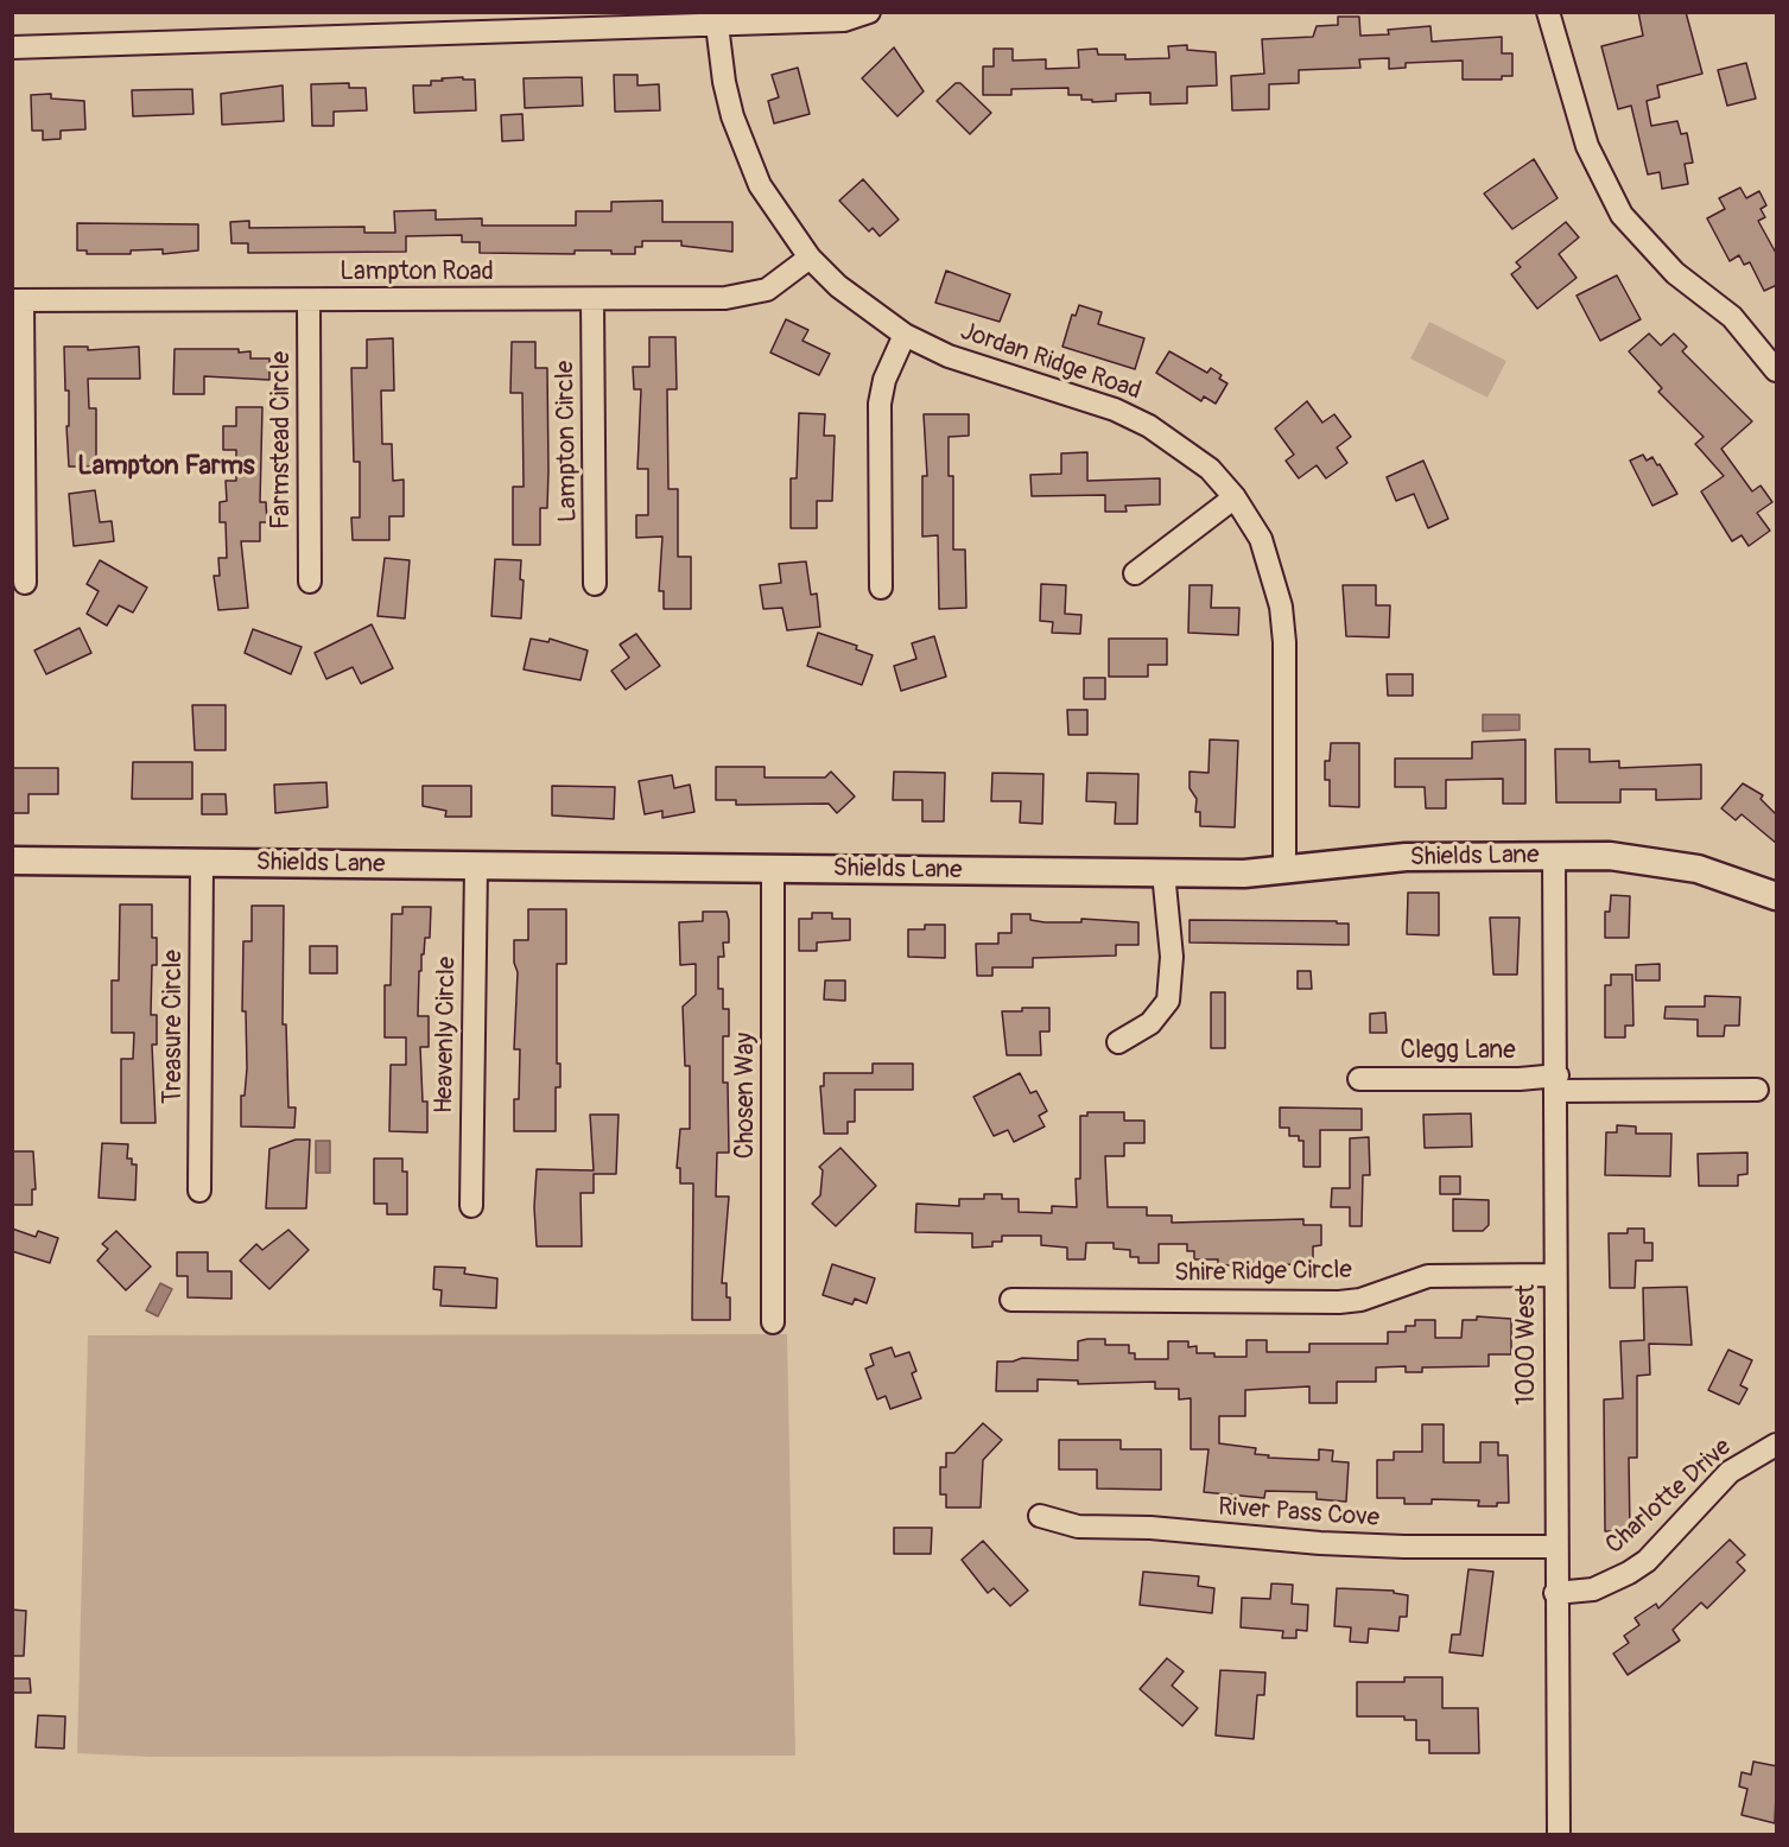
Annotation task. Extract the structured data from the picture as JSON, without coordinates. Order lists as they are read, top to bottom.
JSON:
{
  "streets": {
    "main road": ["Shields Lane"],
    "street": [
      "Lampton Road",
      "Jordan Ridge Road",
      "Farmstead Circle",
      "Lampton Circle",
      "Treasure Circle",
      "Heavenly Circle",
      "Clegg Lane",
      "Chosen Way",
      "Shire Ridge Circle",
      "1000 West",
      "Charlotte Drive",
      "River Pass Cove"
    ]
  },
  "crossings": [
    ["Lampton Road", "Jordan Ridge Road"],
    ["Lampton Road", "Farmstead Circle"],
    ["Lampton Road", "Lampton Circle"],
    ["Jordan Ridge Road", "Shields Lane"],
    ["Shields Lane", "Treasure Circle"],
    ["Shields Lane", "Heavenly Circle"],
    ["Shields Lane", "Chosen Way"],
    ["Shields Lane", "1000 West"],
    ["Clegg Lane", "1000 West"],
    ["Shire Ridge Circle", "1000 West"],
    ["1000 West", "Charlotte Drive"],
    ["1000 West", "River Pass Cove"]
  ],
  "districts": ["Lampton Farms"]
}
